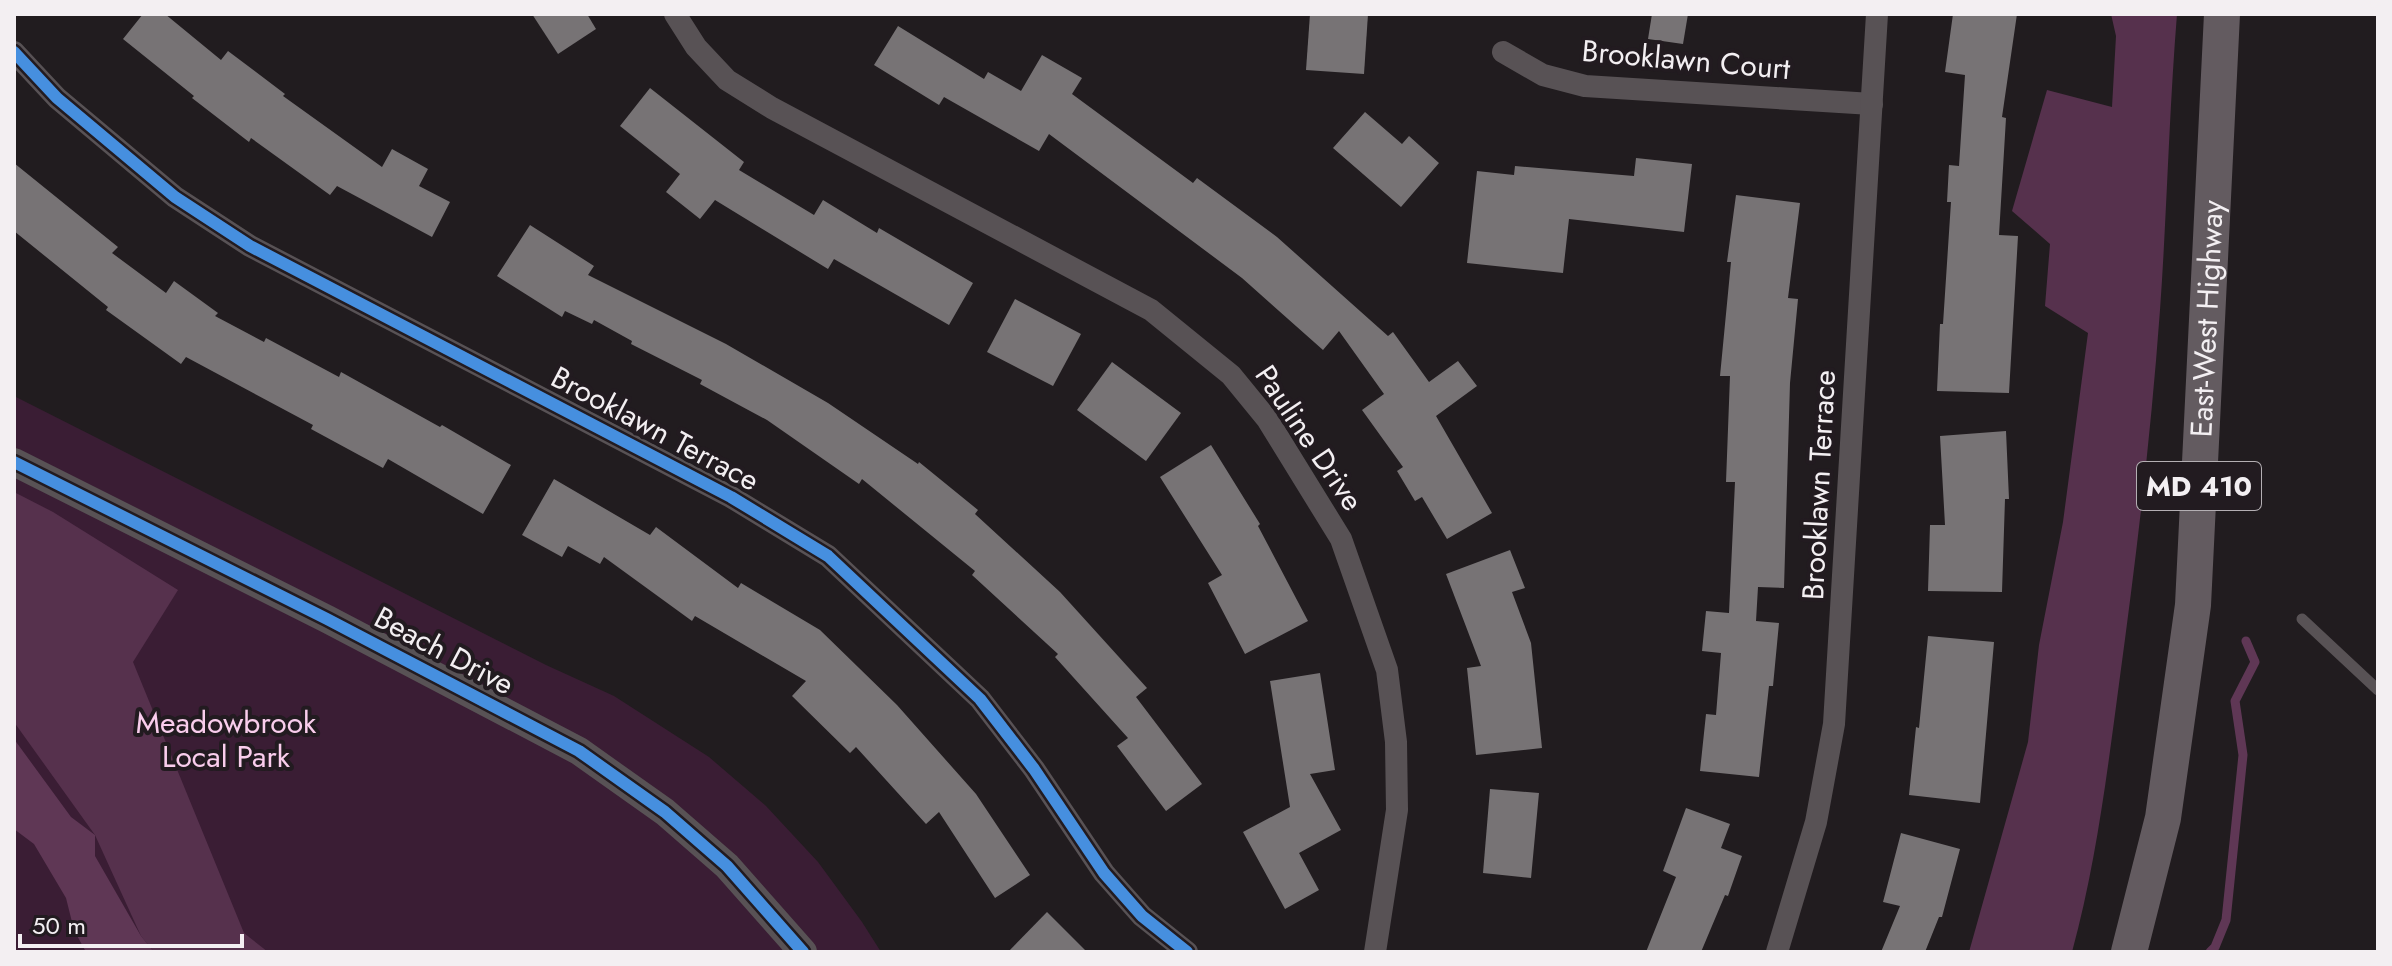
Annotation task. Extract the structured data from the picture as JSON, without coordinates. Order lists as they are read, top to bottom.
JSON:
{
  "streets": {
    "main road": ["East-West Highway", "MD 410"],
    "street": [
      "Brooklawn Court",
      "Brooklawn Terrace",
      "Pauline Drive",
      "Beach Drive"
    ]
  },
  "crossings": [
    ["Brooklawn Court", "Brooklawn Terrace"]
  ],
  "parks": ["Meadowbrook Local Park"],
  "scale_bar": "50 m"
}
